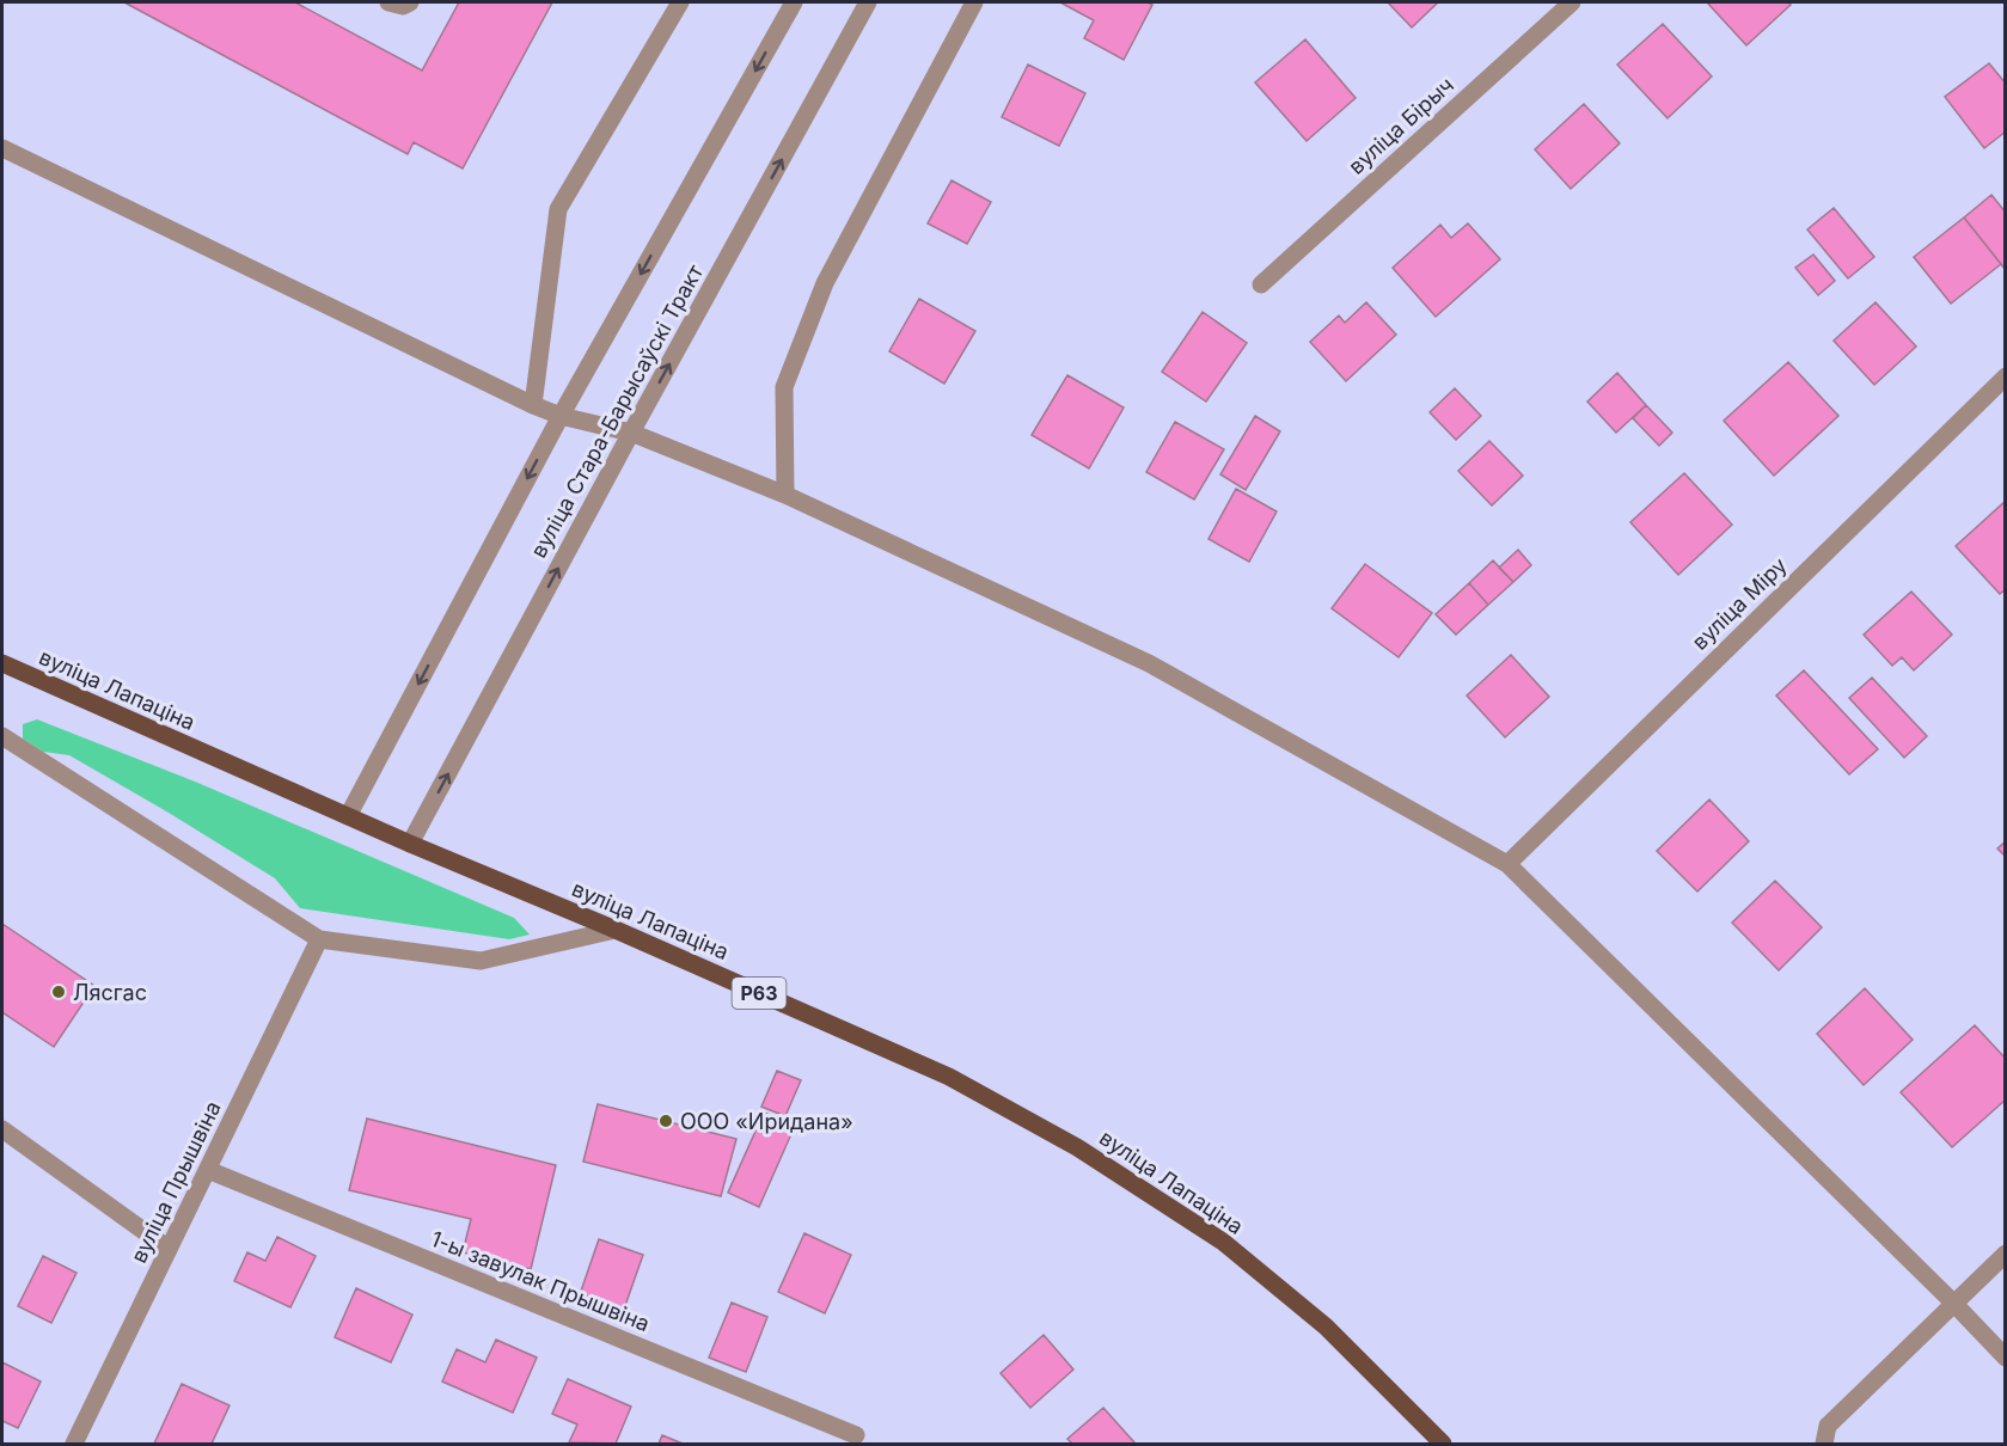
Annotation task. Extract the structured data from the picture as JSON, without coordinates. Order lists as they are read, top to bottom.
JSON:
{
  "streets": {
    "main road": ["вуліца Лапаціна", "Р63"],
    "street": [
      "вуліца Бірыч",
      "вуліца Стара-Барысаўскі Тракт",
      "вуліца Міру",
      "вуліца Прышвіна",
      "1-ы завулак Прышвіна"
    ]
  },
  "crossings": [
    ["вуліца Стара-Барысаўскі Тракт", "вуліца Лапаціна"],
    ["вуліца Прышвіна", "1-ы завулак Прышвіна"]
  ],
  "places": ["Лясгас", "ООО «Иридана»"]
}
